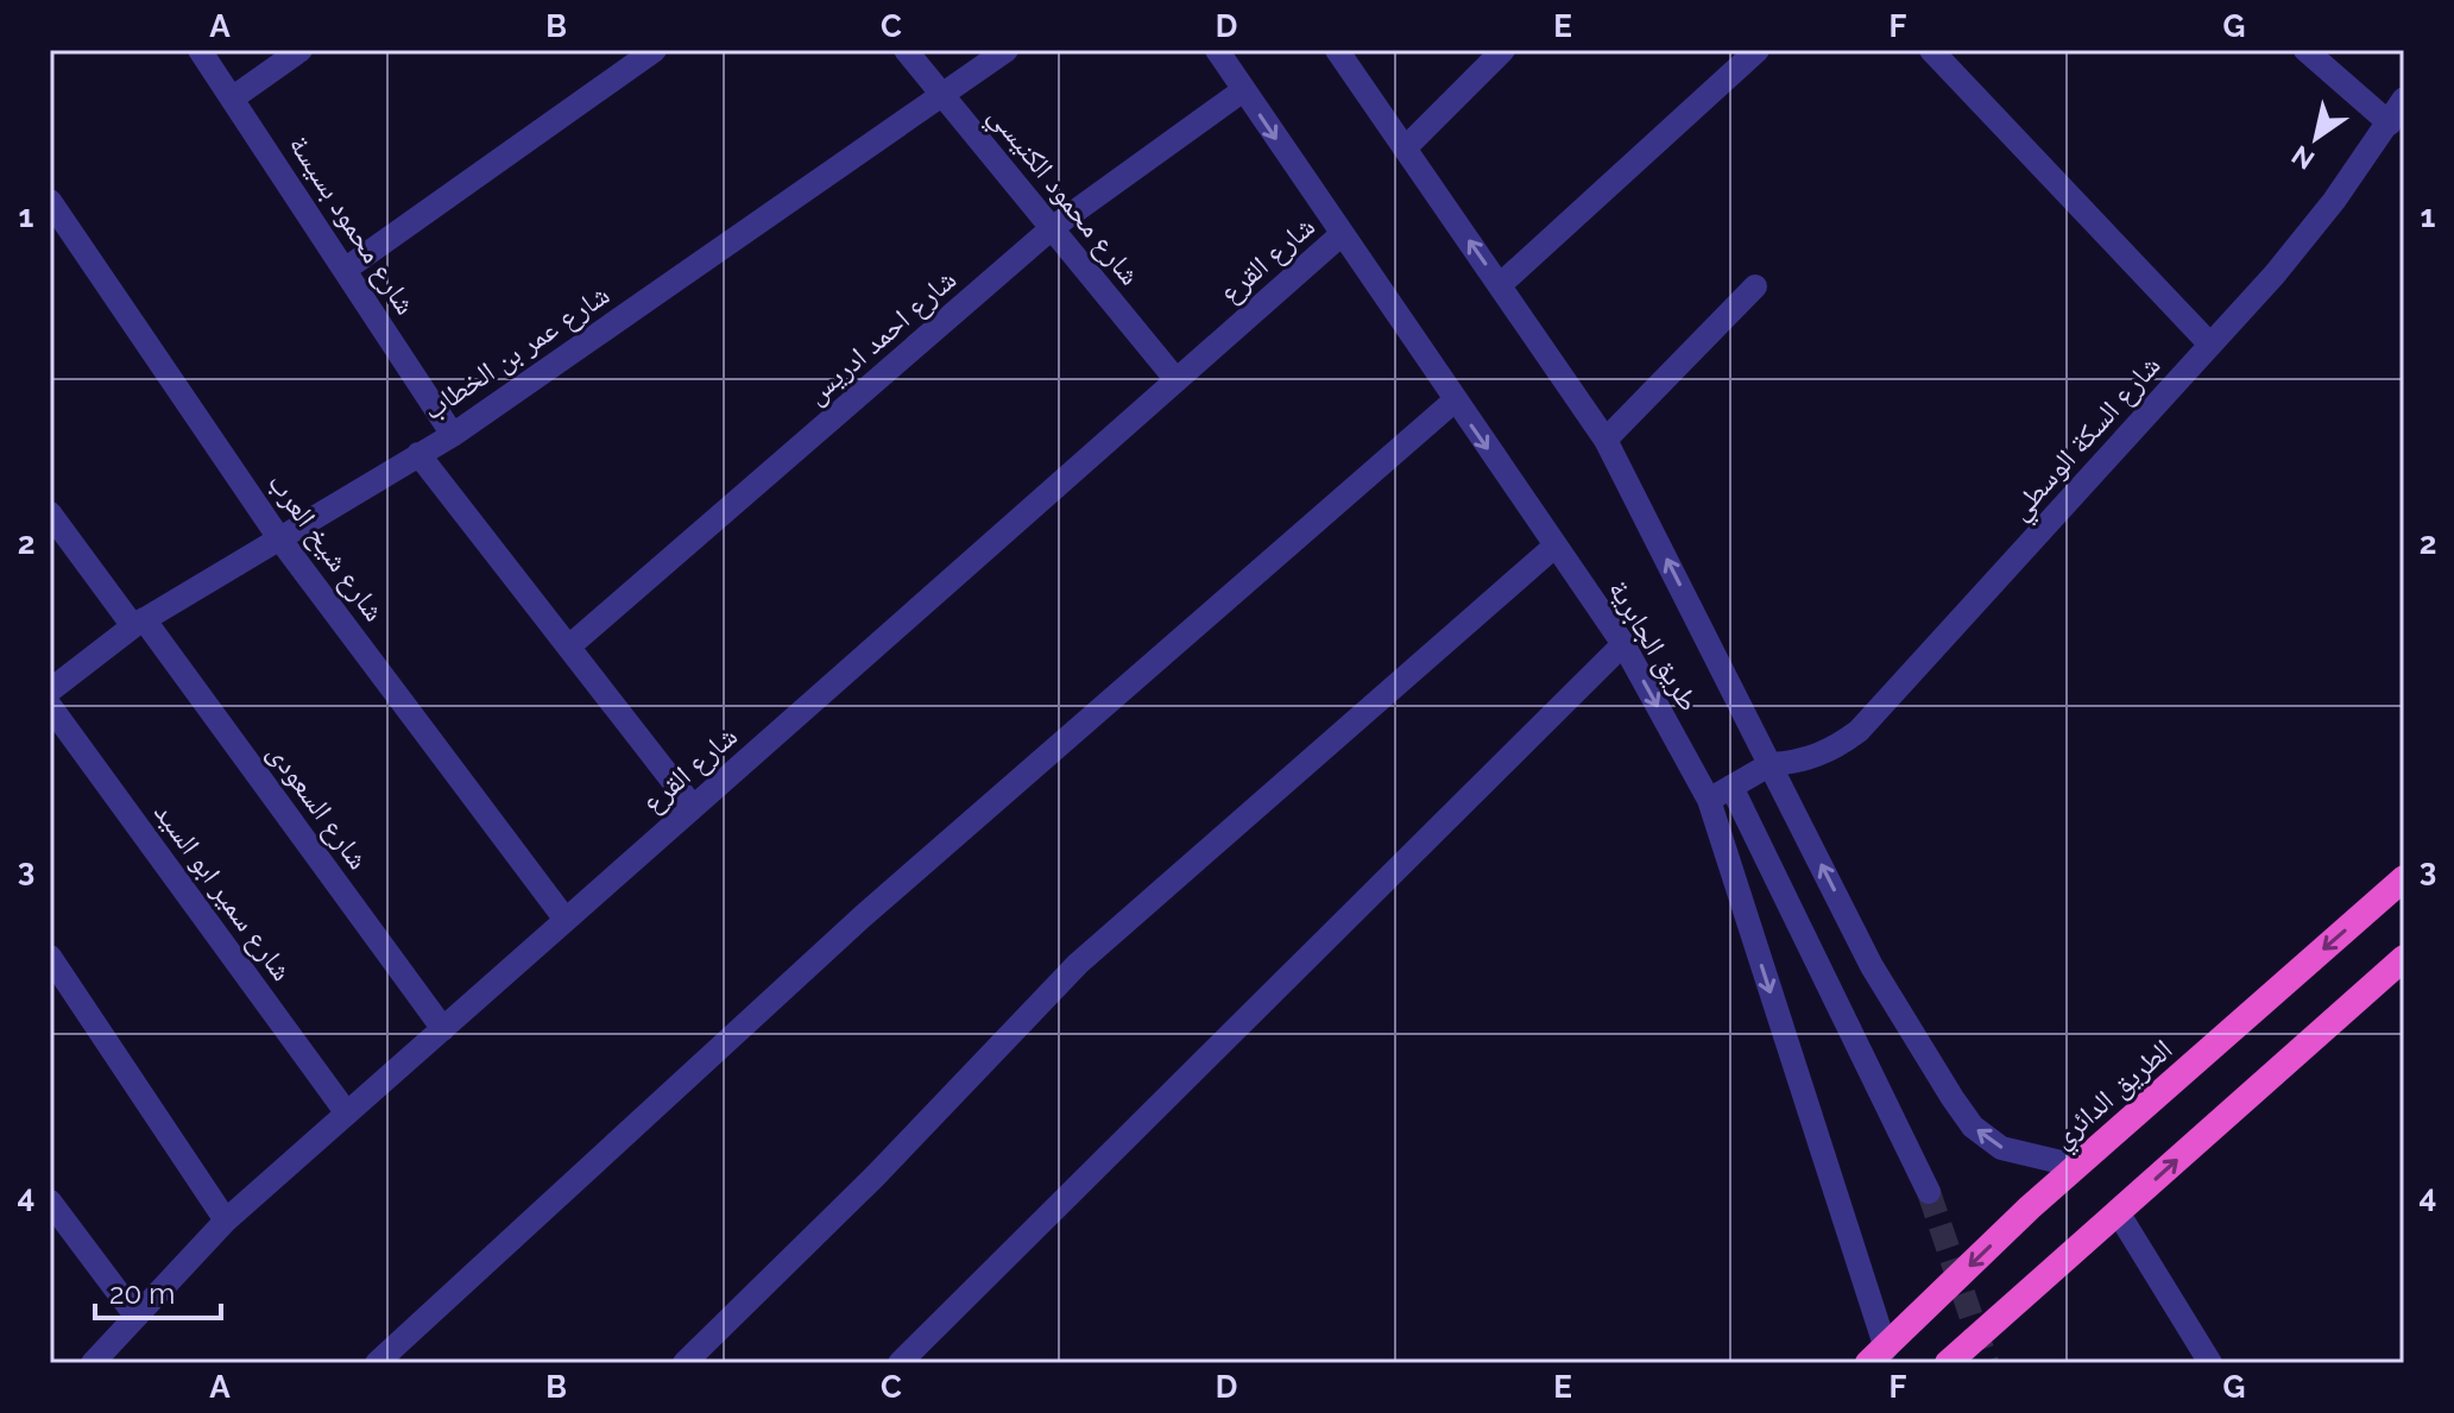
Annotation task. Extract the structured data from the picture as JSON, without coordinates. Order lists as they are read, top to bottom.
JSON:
{
  "streets": {
    "highway": ["الطريق الدائري"],
    "street": [
      "شارع محمود الكنيسي",
      "شارع محمود بسيسة",
      "شارع القرع",
      "شارع احمد ادريس",
      "شارع عمر بن الخطاب",
      "شارع السكة الوسطي",
      "شارع شيخ العرب",
      "طريق الجابرية",
      "شارع السعودى",
      "شارع سمير ابو السيد"
    ]
  },
  "crossings": [
    ["شارع محمود الكنيسي", "شارع القرع"],
    ["شارع محمود الكنيسي", "شارع احمد ادريس"],
    ["شارع محمود الكنيسي", "شارع عمر بن الخطاب"],
    ["شارع محمود بسيسة", "شارع عمر بن الخطاب"],
    ["شارع القرع", "شارع شيخ العرب"],
    ["شارع القرع", "طريق الجابرية"],
    ["شارع القرع", "شارع السعودى"],
    ["شارع القرع", "شارع سمير ابو السيد"],
    ["شارع احمد ادريس", "طريق الجابرية"],
    ["شارع عمر بن الخطاب", "شارع شيخ العرب"],
    ["شارع عمر بن الخطاب", "شارع السعودى"],
    ["شارع السكة الوسطي", "طريق الجابرية"],
    ["طريق الجابرية", "الطريق الدائري"]
  ],
  "scale_bar": "20 m",
  "north": "bottom left",
  "grid": {
    "columns": [
      "A",
      "B",
      "C",
      "D",
      "E",
      "F",
      "G"
    ],
    "rows": [
      "1",
      "2",
      "3",
      "4"
    ]
  }
}
